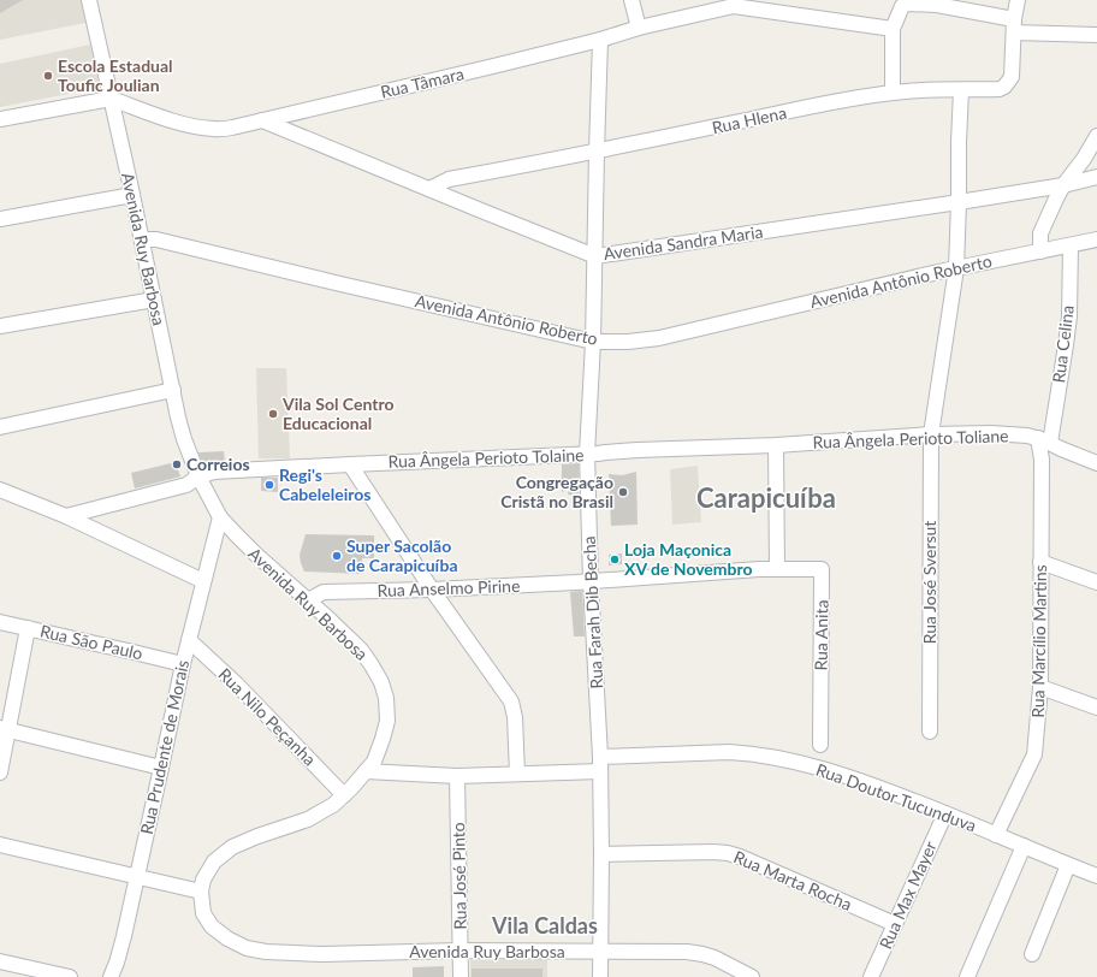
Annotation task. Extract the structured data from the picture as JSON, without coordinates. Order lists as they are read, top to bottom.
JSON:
{
  "streets": {
    "street": [
      "Rua Tâmara",
      "Rua Hlena",
      "Avenida Sandra Maria",
      "Avenida Ruy Barbosa",
      "Avenida Antônio Roberto",
      "Rua Celina",
      "Rua Ângela Perioto Toliane",
      "Rua Ângela Perioto Tolaine",
      "Rua José Sversut",
      "Rua Anselmo Pirine",
      "Rua Farah Dib Becha",
      "Rua Anita",
      "Rua Marcílio Martins",
      "Rua São Paulo",
      "Rua Nilo Peçanha",
      "Rua Prudente de Morais",
      "Rua Doutor Tucunduva",
      "Rua José Pinto",
      "Rua Marta Rocha",
      "Rua Max Mayer"
    ]
  },
  "crossings": [
    ["Rua Tâmara", "Avenida Sandra Maria"],
    ["Rua Tâmara", "Avenida Ruy Barbosa"],
    ["Rua Tâmara", "Rua Farah Dib Becha"],
    ["Rua Hlena", "Avenida Sandra Maria"],
    ["Rua Hlena", "Rua José Sversut"],
    ["Rua Hlena", "Rua Farah Dib Becha"],
    ["Avenida Sandra Maria", "Rua José Sversut"],
    ["Avenida Sandra Maria", "Rua Farah Dib Becha"],
    ["Avenida Ruy Barbosa", "Avenida Antônio Roberto"],
    ["Avenida Ruy Barbosa", "Rua Ângela Perioto Tolaine"],
    ["Avenida Ruy Barbosa", "Rua Anselmo Pirine"],
    ["Avenida Ruy Barbosa", "Rua Farah Dib Becha"],
    ["Avenida Ruy Barbosa", "Rua Nilo Peçanha"],
    ["Avenida Ruy Barbosa", "Rua Prudente de Morais"],
    ["Avenida Ruy Barbosa", "Rua Doutor Tucunduva"],
    ["Avenida Ruy Barbosa", "Rua José Pinto"],
    ["Avenida Antônio Roberto", "Rua Celina"],
    ["Avenida Antônio Roberto", "Rua José Sversut"],
    ["Avenida Antônio Roberto", "Rua Farah Dib Becha"],
    ["Rua Celina", "Rua Ângela Perioto Toliane"],
    ["Rua Celina", "Rua Marcílio Martins"],
    ["Rua Ângela Perioto Toliane", "Rua Ângela Perioto Tolaine"],
    ["Rua Ângela Perioto Toliane", "Rua José Sversut"],
    ["Rua Ângela Perioto Toliane", "Rua Marcílio Martins"],
    ["Rua Ângela Perioto Tolaine", "Rua Farah Dib Becha"],
    ["Rua Anselmo Pirine", "Rua Farah Dib Becha"],
    ["Rua Anselmo Pirine", "Rua Anita"],
    ["Rua Farah Dib Becha", "Rua Doutor Tucunduva"],
    ["Rua Farah Dib Becha", "Rua Marta Rocha"],
    ["Rua Marcílio Martins", "Rua Doutor Tucunduva"],
    ["Rua São Paulo", "Rua Prudente de Morais"],
    ["Rua Nilo Peçanha", "Rua Prudente de Morais"],
    ["Rua Doutor Tucunduva", "Rua José Pinto"],
    ["Rua Doutor Tucunduva", "Rua Max Mayer"],
    ["Rua Marta Rocha", "Rua Max Mayer"]
  ],
  "districts": ["Carapicuíba", "Vila Caldas"],
  "places": [
    "Escola Estadual Toufic Joulian",
    "Vila Sol Centro Educacional",
    "Correios",
    "Regi's Cabeleleiros",
    "Congregação Cristã no Brasil",
    "Super Sacolão de Carapicuíba",
    "Loja Maçonica XV de Novembro"
  ]
}
